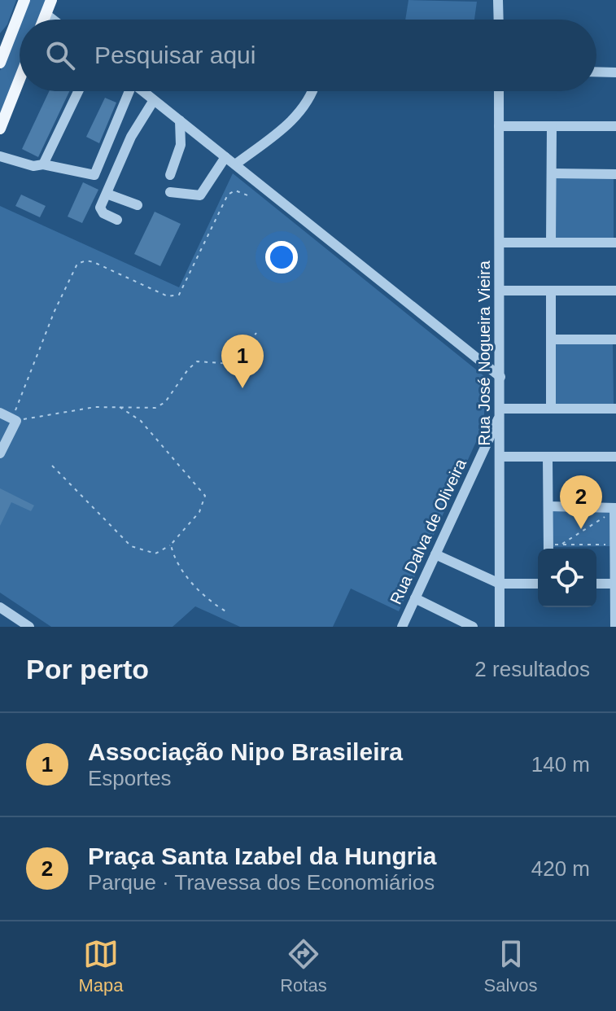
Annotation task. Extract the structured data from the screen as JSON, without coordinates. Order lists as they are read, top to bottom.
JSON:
{
  "streets": {
    "street": ["Rua José Nogueira Vieira", "Rua Dalva de Oliveira"]
  },
  "crossings": [
    ["Rua José Nogueira Vieira", "Rua Dalva de Oliveira"]
  ],
  "page": {
    "search": "Pesquisar aqui",
    "pins": ["1", "2"],
    "heading": ["Por perto", "2 resultados"],
    "list": [
      {
        "mark": "1",
        "name": "Associação Nipo Brasileira",
        "note": "Esportes",
        "value": "140 m"
      },
      {
        "mark": "2",
        "name": "Praça Santa Izabel da Hungria",
        "note": "Parque · Travessa dos Economiários",
        "value": "420 m"
      }
    ],
    "nav": ["Mapa", "Rotas", "Salvos"]
  }
}
